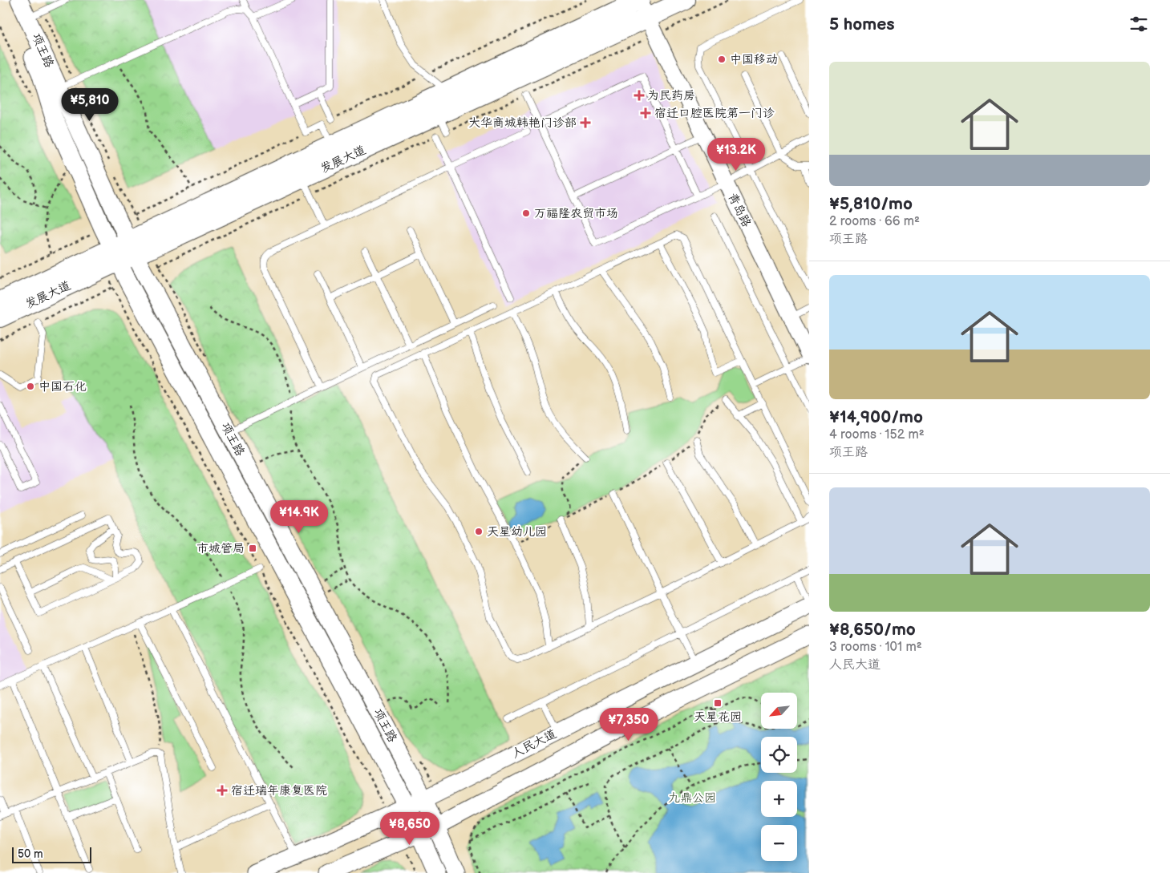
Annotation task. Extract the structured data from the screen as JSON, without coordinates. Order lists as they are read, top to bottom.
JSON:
{
  "streets": {
    "main road": ["项王路", "发展大道", "人民大道"],
    "street": ["青岛路"]
  },
  "crossings": [
    ["项王路", "发展大道"],
    ["项王路", "人民大道"],
    ["发展大道", "青岛路"]
  ],
  "parks": ["九鼎公园"],
  "places": {
    "other": [
      "中国移动",
      "万福隆农贸市场",
      "中国石化",
      "天星幼儿园"
    ],
    "health": [
      "为民药房",
      "宿迁口腔医院第一门诊",
      "大华商城韩艳门诊部",
      "宿迁瑞年康复医院"
    ],
    "transit": ["市城管局", "天星花园"]
  },
  "scale_bar": "50 m",
  "north": "bottom left",
  "page": {
    "heading": "5 homes",
    "list": [
      {
        "name": "¥5,810/mo",
        "note": "2 rooms · 66 m² · 项王路"
      },
      {
        "name": "¥14,900/mo",
        "note": "4 rooms · 152 m² · 项王路"
      },
      {
        "name": "¥8,650/mo",
        "note": "3 rooms · 101 m² · 人民大道"
      }
    ],
    "price": [
      "¥5,810",
      "¥13.2K",
      "¥14.9K",
      "¥7,350",
      "¥8,650"
    ],
    "map_buttons": ["+", "−"],
    "scale": "50 m"
  }
}
